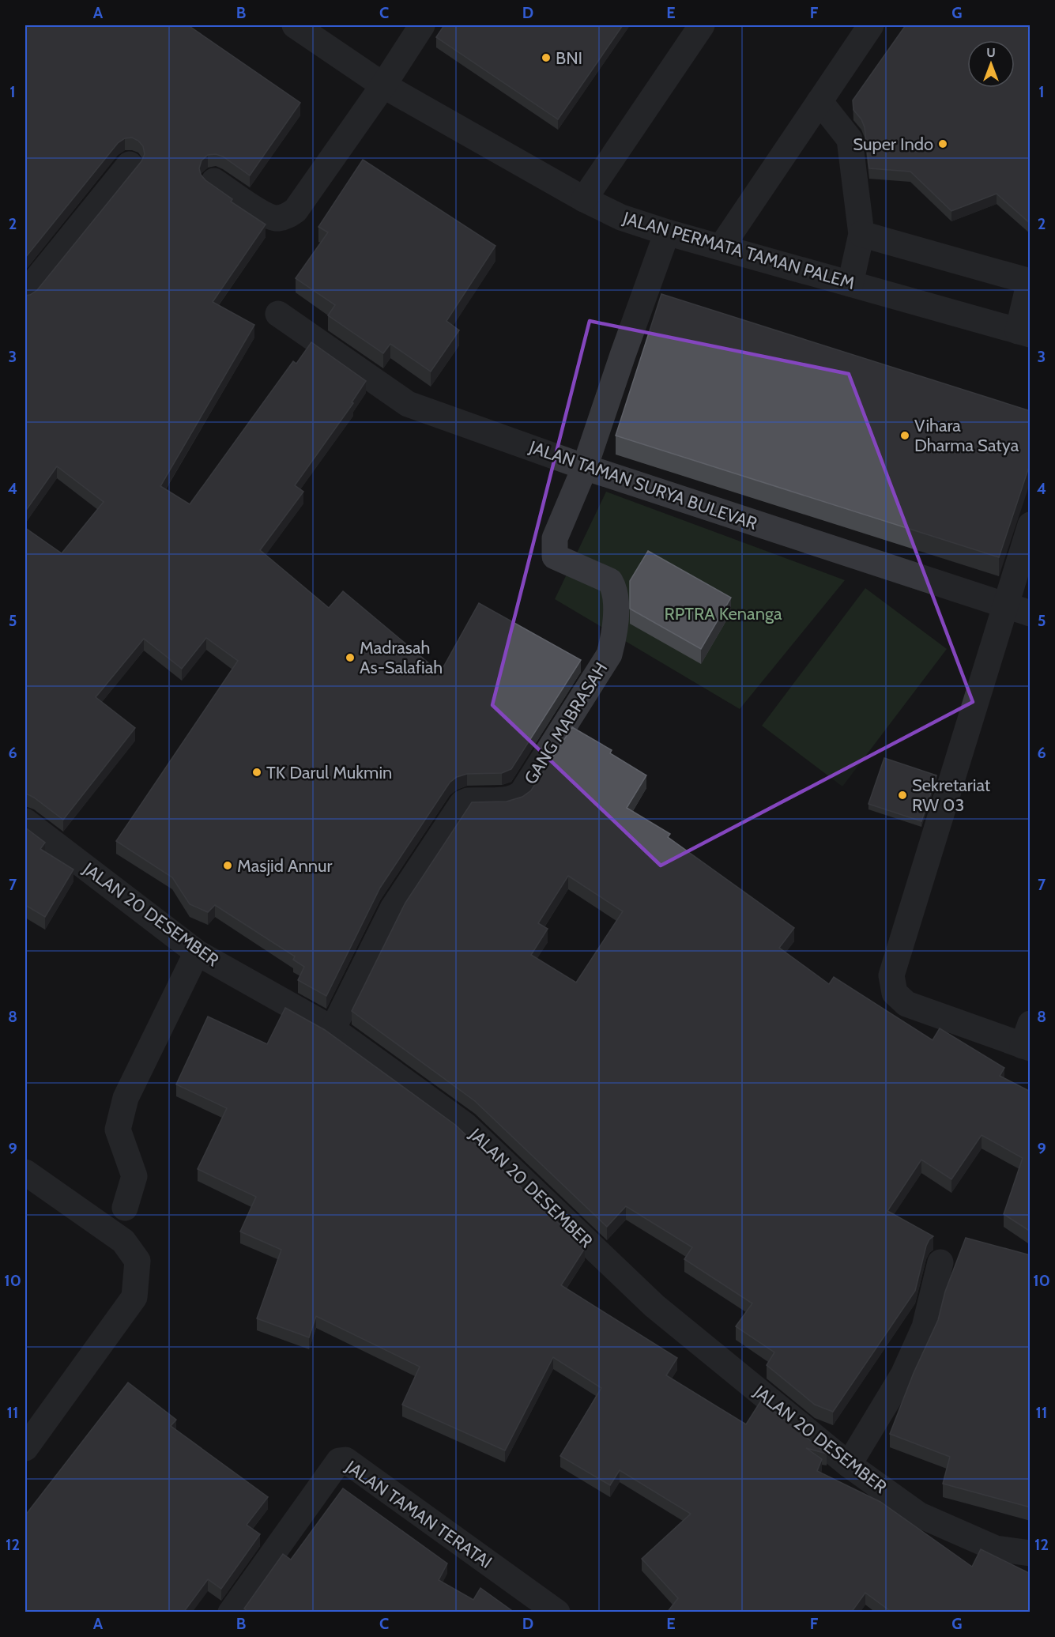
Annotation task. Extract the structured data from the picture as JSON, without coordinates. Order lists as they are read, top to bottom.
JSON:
{
  "streets": {
    "street": [
      "JALAN PERMATA TAMAN PALEM",
      "JALAN TAMAN SURYA BULEVAR",
      "GANG MABRASAH",
      "JALAN 20 DESEMBER",
      "JALAN TAMAN TERATAI"
    ]
  },
  "crossings": [
    ["JALAN TAMAN SURYA BULEVAR", "GANG MABRASAH"],
    ["GANG MABRASAH", "JALAN 20 DESEMBER"]
  ],
  "parks": ["RPTRA Kenanga"],
  "places": [
    "BNI",
    "Super Indo",
    "Vihara Dharma Satya",
    "Madrasah As-Salafiah",
    "TK Darul Mukmin",
    "Sekretariat RW 03",
    "Masjid Annur"
  ],
  "north": "top",
  "grid": {
    "columns": [
      "A",
      "B",
      "C",
      "D",
      "E",
      "F",
      "G"
    ],
    "rows": [
      "1",
      "2",
      "3",
      "4",
      "5",
      "6",
      "7",
      "8",
      "9",
      "10",
      "11",
      "12"
    ]
  }
}
